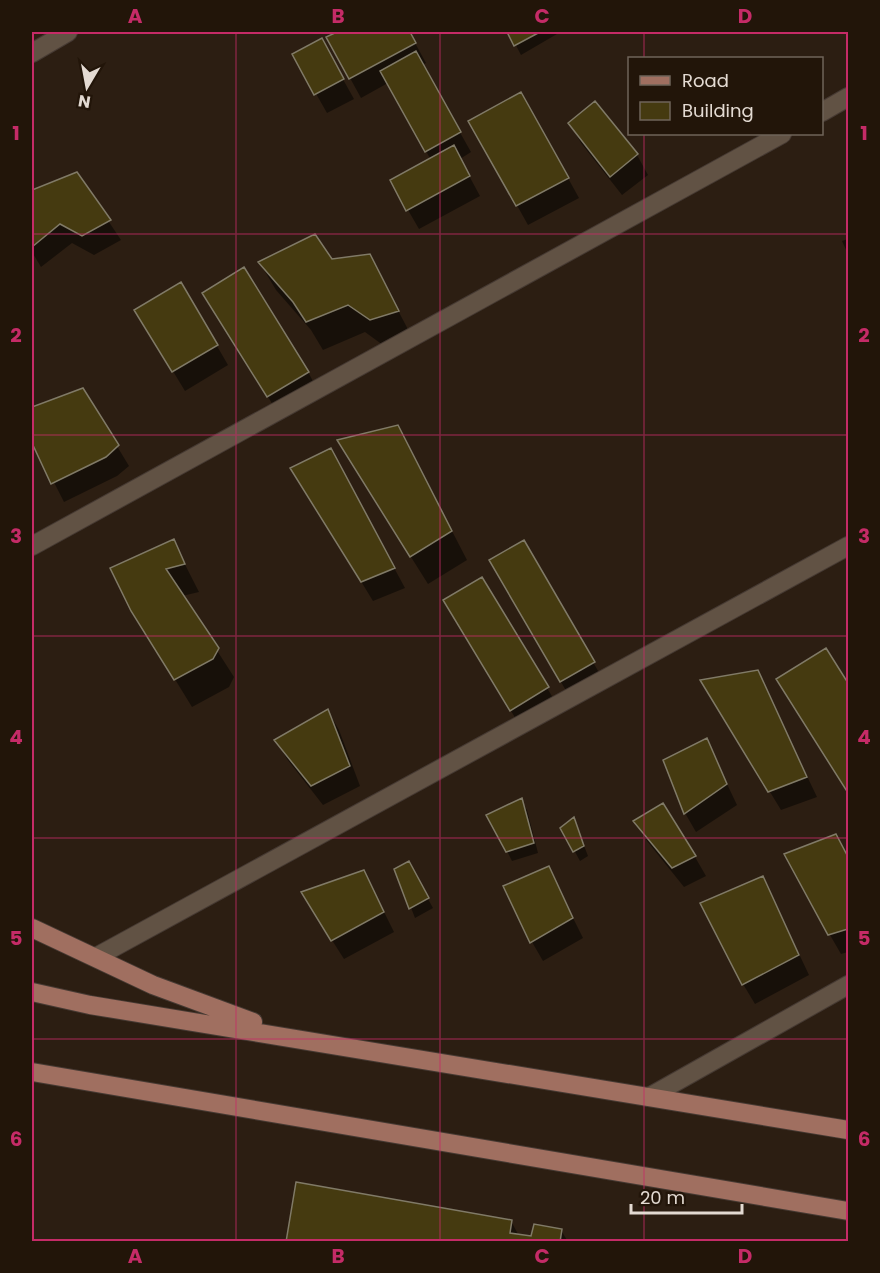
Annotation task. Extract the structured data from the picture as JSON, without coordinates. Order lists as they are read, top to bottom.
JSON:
{
  "legend": ["Road", "Building"],
  "scale_bar": "20 m",
  "north": "bottom",
  "grid": {
    "columns": [
      "A",
      "B",
      "C",
      "D"
    ],
    "rows": [
      "1",
      "2",
      "3",
      "4",
      "5",
      "6"
    ]
  }
}
